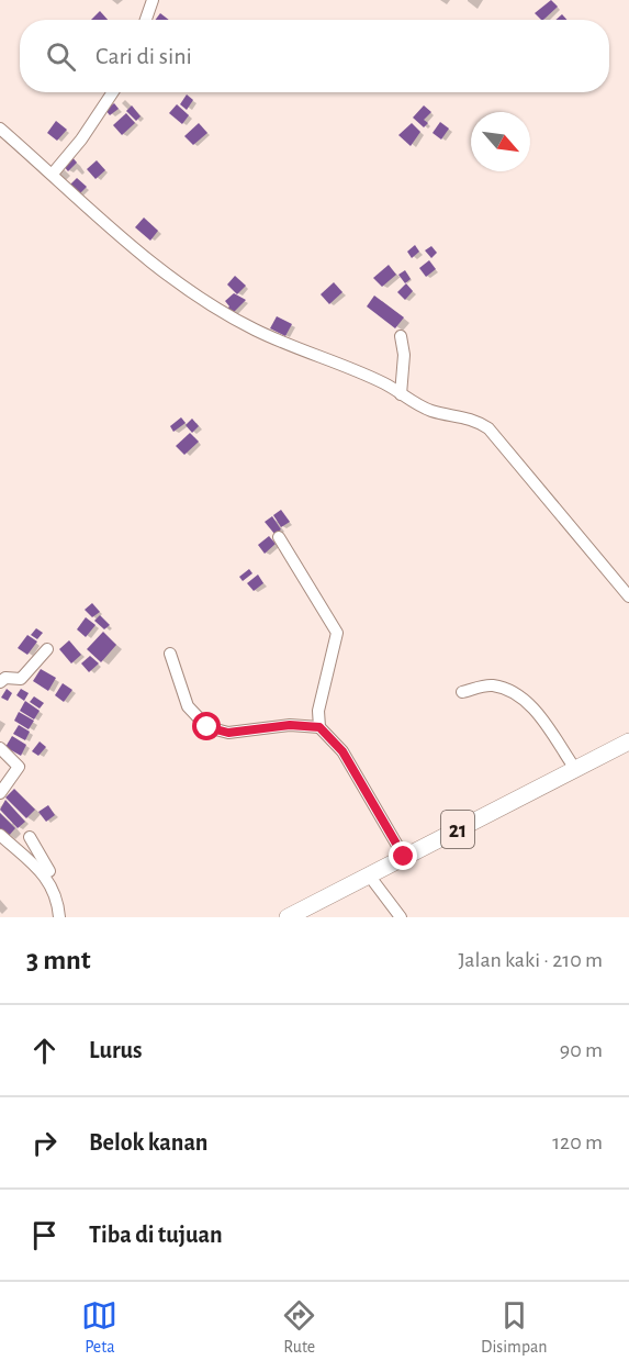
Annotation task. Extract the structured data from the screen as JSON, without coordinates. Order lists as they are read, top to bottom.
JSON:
{
  "streets": {
    "highway": ["21"]
  },
  "north": "bottom right",
  "page": {
    "search": "Cari di sini",
    "heading": ["3 mnt", "Jalan kaki · 210 m"],
    "list": [
      ["Lurus", "90 m"],
      ["Belok kanan", "120 m"],
      "Tiba di tujuan"
    ],
    "nav": ["Peta", "Rute", "Disimpan"]
  }
}
